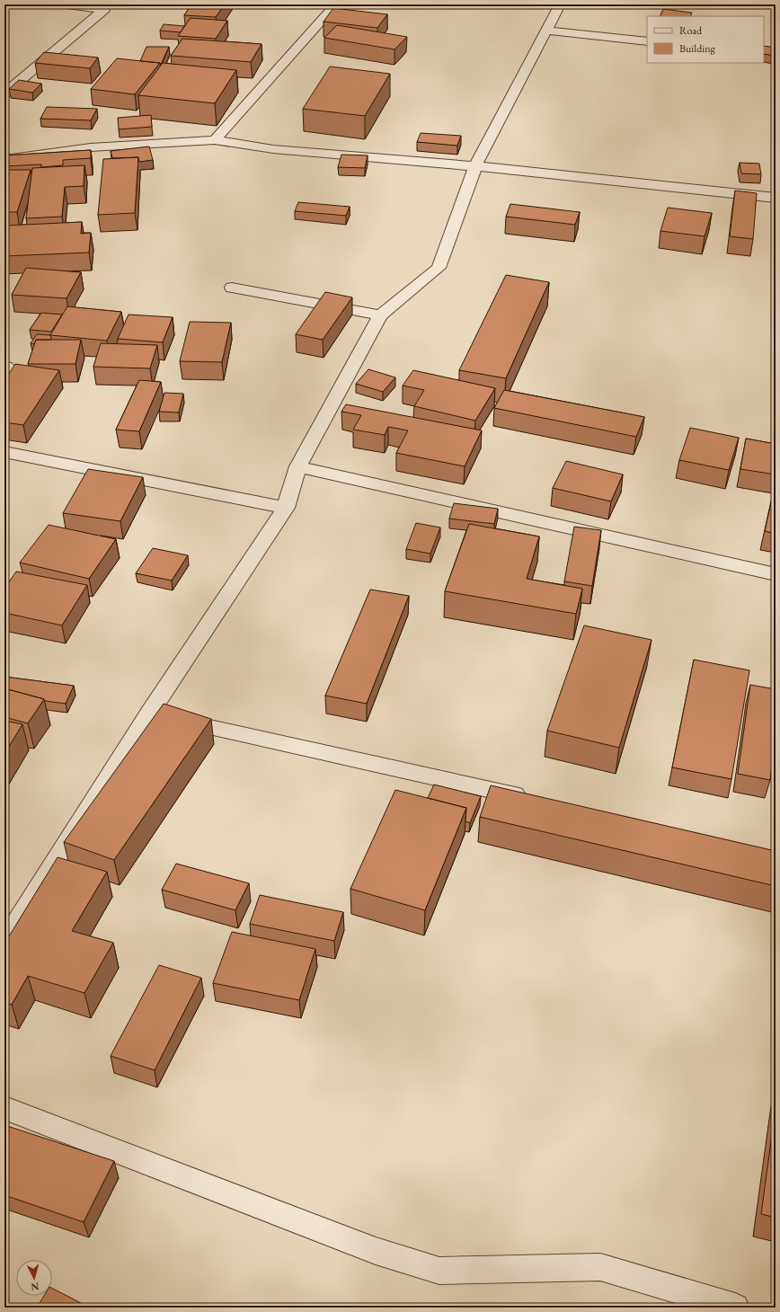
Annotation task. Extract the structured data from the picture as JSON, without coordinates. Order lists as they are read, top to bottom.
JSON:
{
  "legend": ["Road", "Building"],
  "north": "bottom"
}
